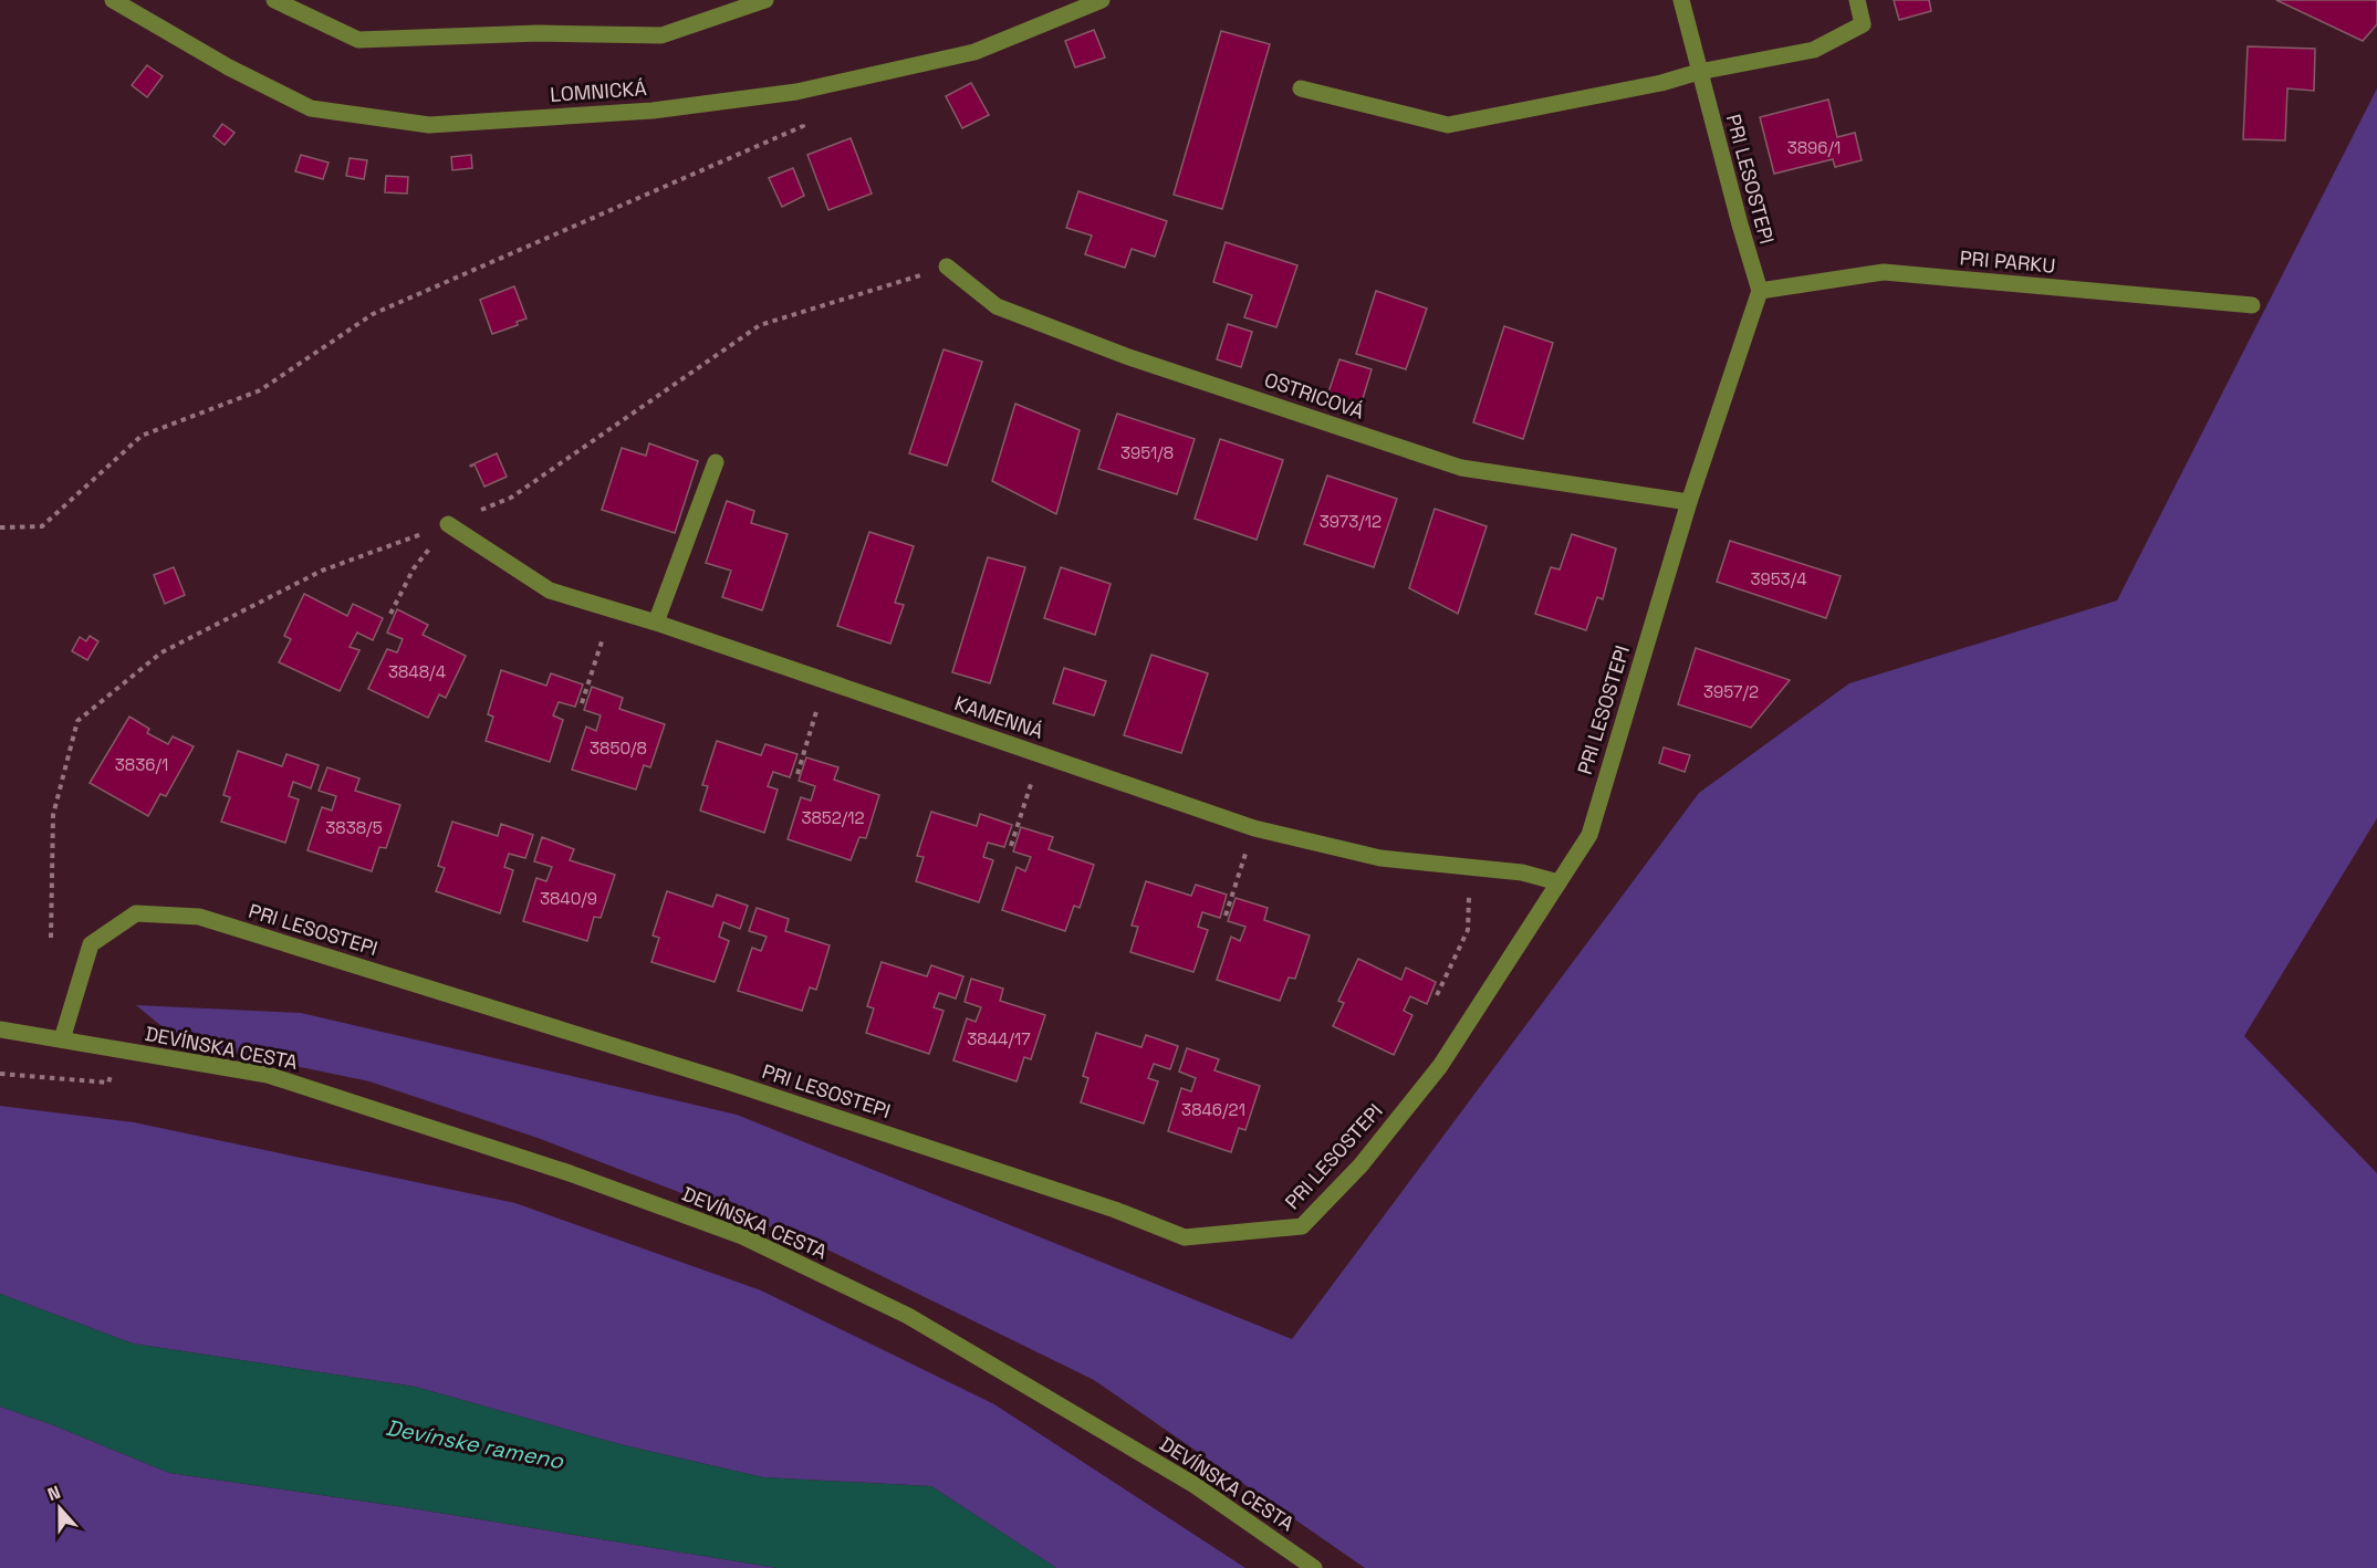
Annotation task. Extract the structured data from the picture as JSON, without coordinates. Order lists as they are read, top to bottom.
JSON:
{
  "streets": {
    "street": [
      "LOMNICKÁ",
      "PRI LESOSTEPI",
      "PRI PARKU",
      "OSTRICOVÁ",
      "KAMENNÁ",
      "DEVÍNSKA CESTA"
    ]
  },
  "crossings": [
    ["PRI LESOSTEPI", "PRI PARKU"],
    ["PRI LESOSTEPI", "OSTRICOVÁ"],
    ["PRI LESOSTEPI", "KAMENNÁ"],
    ["PRI LESOSTEPI", "DEVÍNSKA CESTA"]
  ],
  "water": ["Devínske rameno"],
  "house_numbers": [
    "3896/1",
    "3951/8",
    "3973/12",
    "3953/4",
    "3848/4",
    "3957/2",
    "3850/8",
    "3836/1",
    "3852/12",
    "3838/5",
    "3840/9",
    "3844/17",
    "3846/21"
  ],
  "north": "top"
}
